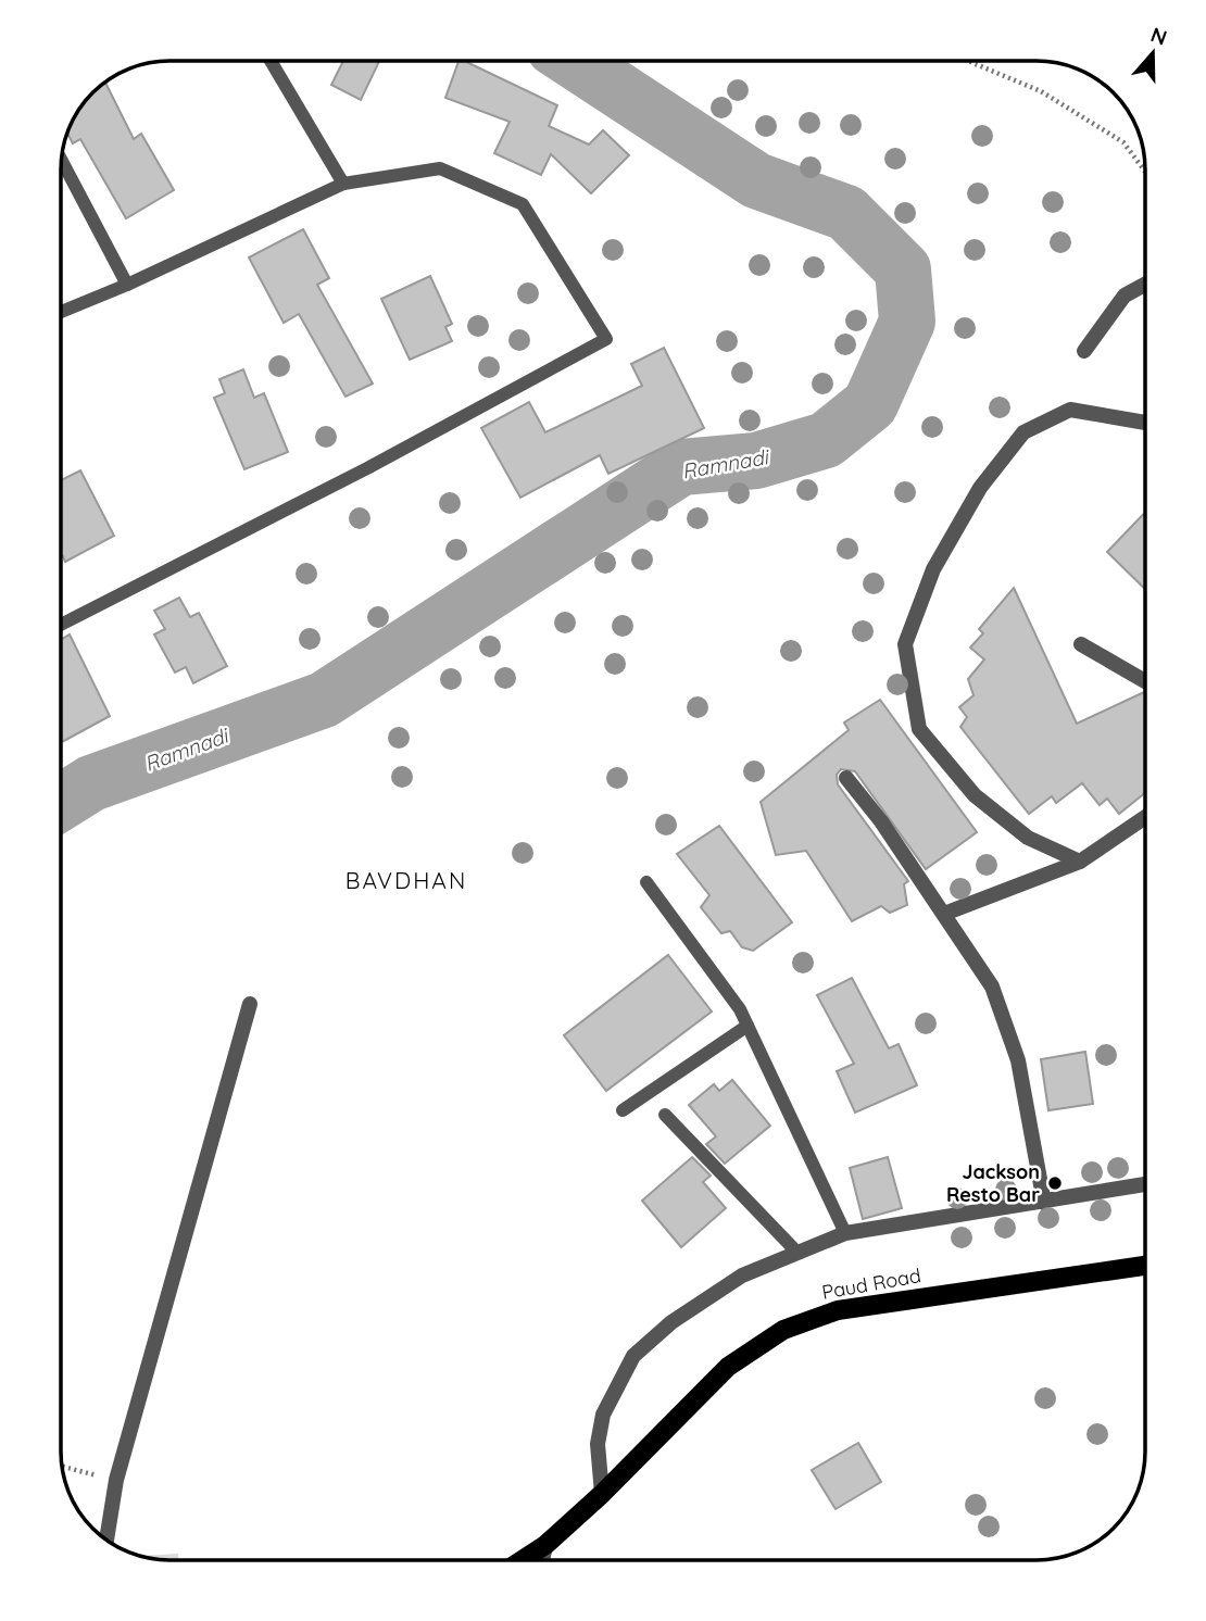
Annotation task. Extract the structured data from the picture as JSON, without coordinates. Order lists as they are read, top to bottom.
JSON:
{
  "streets": {
    "main road": ["Paud Road"]
  },
  "districts": ["BAVDHAN"],
  "water": ["Ramnadi"],
  "places": ["Jackson Resto Bar"],
  "north": "top"
}
